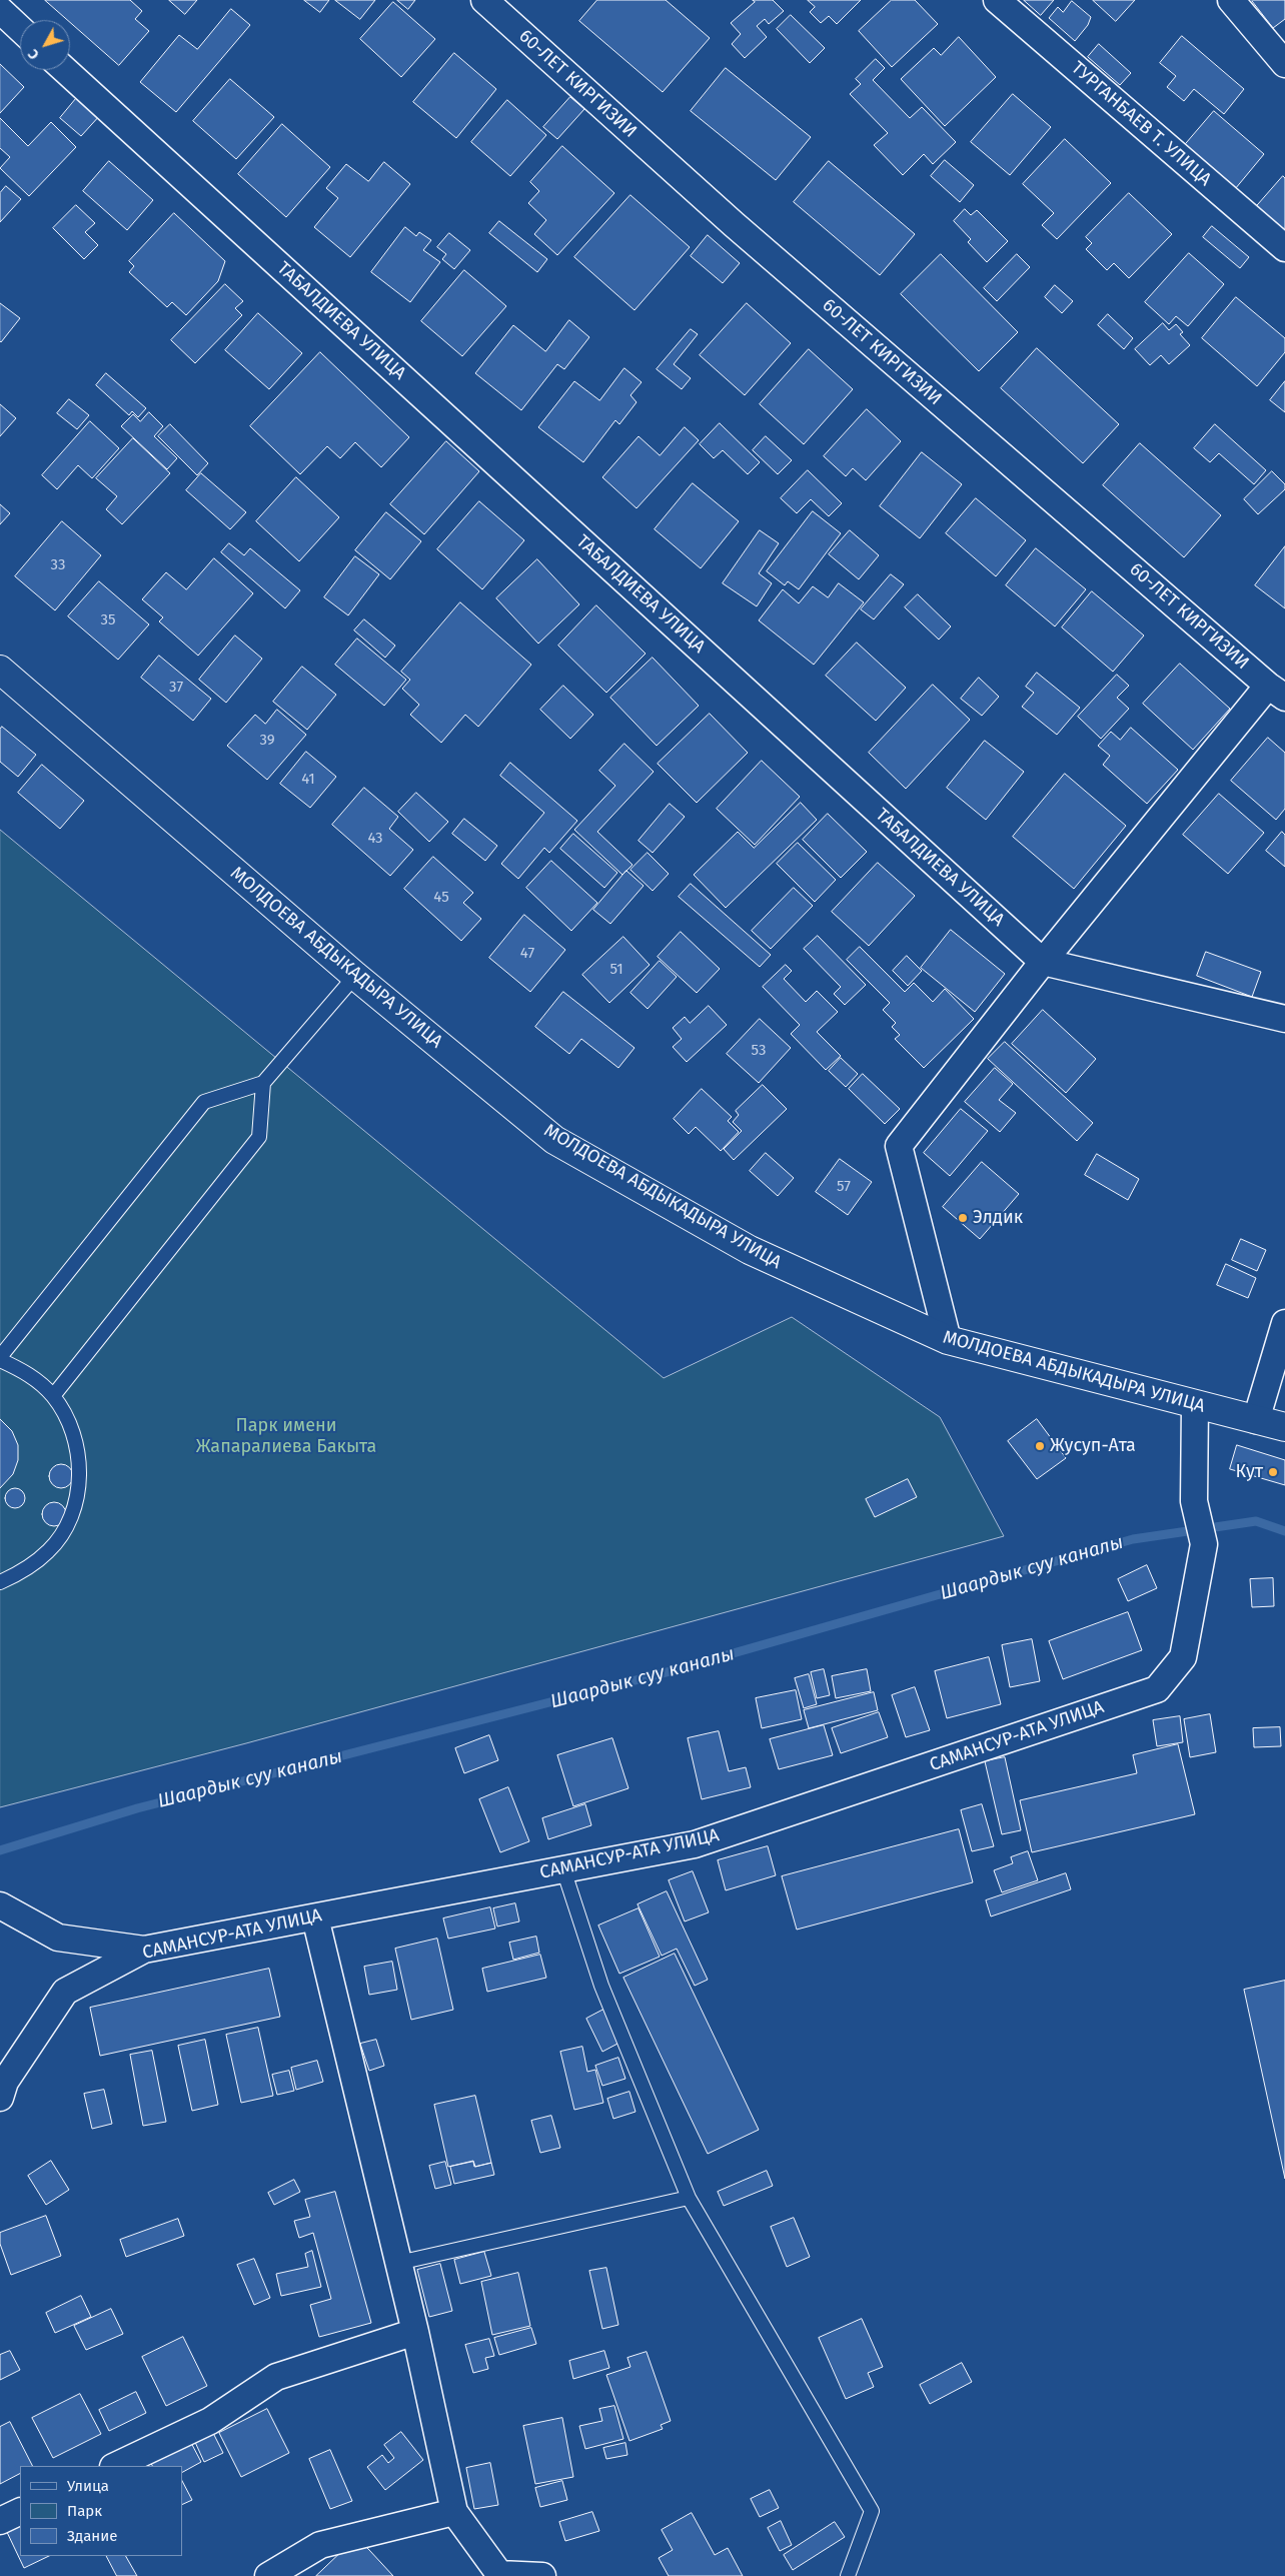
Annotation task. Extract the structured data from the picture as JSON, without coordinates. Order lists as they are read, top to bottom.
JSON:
{
  "streets": {
    "main road": ["МОЛДОЕВА АБДЫКАДЫРА УЛИЦА"],
    "street": [
      "60-ЛЕТ КИРГИЗИИ",
      "ТУРГАНБАЕВ Т. УЛИЦА",
      "ТАБАЛДИЕВА УЛИЦА",
      "САМАНСУР-АТА УЛИЦА"
    ]
  },
  "crossings": [
    ["МОЛДОЕВА АБДЫКАДЫРА УЛИЦА", "САМАНСУР-АТА УЛИЦА"]
  ],
  "water": ["Шаардык суу каналы"],
  "parks": ["Парк имени Жапаралиева Бакыта"],
  "places": ["Элдик", "Жусуп-Ата", "Кут"],
  "house_numbers": [
    "33",
    "35",
    "37",
    "39",
    "41",
    "43",
    "45",
    "47",
    "51",
    "53",
    "57"
  ],
  "legend": ["Улица", "Парк", "Здание"],
  "north": "bottom left"
}
